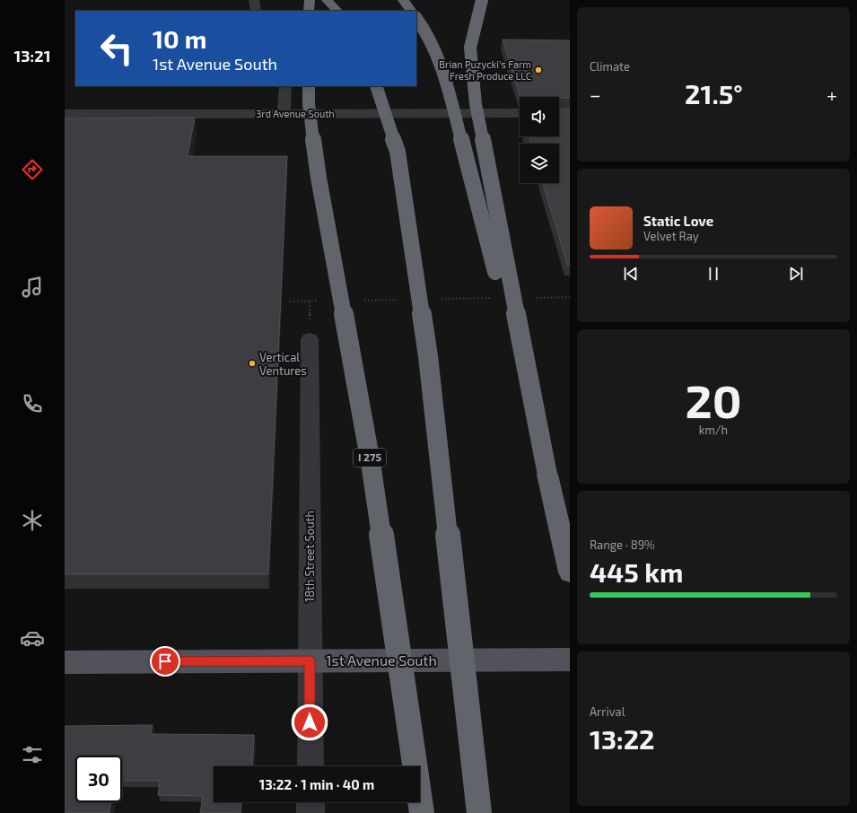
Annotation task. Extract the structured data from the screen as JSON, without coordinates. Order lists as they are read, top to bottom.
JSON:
{
  "streets": {
    "highway": ["I 275"],
    "main road": ["1st Avenue South"],
    "street": ["3rd Avenue South", "18th Street South"]
  },
  "crossings": [
    ["18th Street South", "1st Avenue South"]
  ],
  "places": ["Brian Puzycki's Farm Fresh Produce LLC", "Vertical Ventures"],
  "page": {
    "tabs": "13:21",
    "tile": [
      "Climate",
      ["20", "km/h"],
      ["Range · 89%", "445 km"],
      ["Arrival", "13:22"]
    ],
    "turn": ["10 m", "1st Avenue South"],
    "heat": ["−", "21.5°", "+"],
    "song": ["Static Love", "Velvet Ray"],
    "limit": "30",
    "trip": "13:22 · 1 min · 40 m"
  }
}
